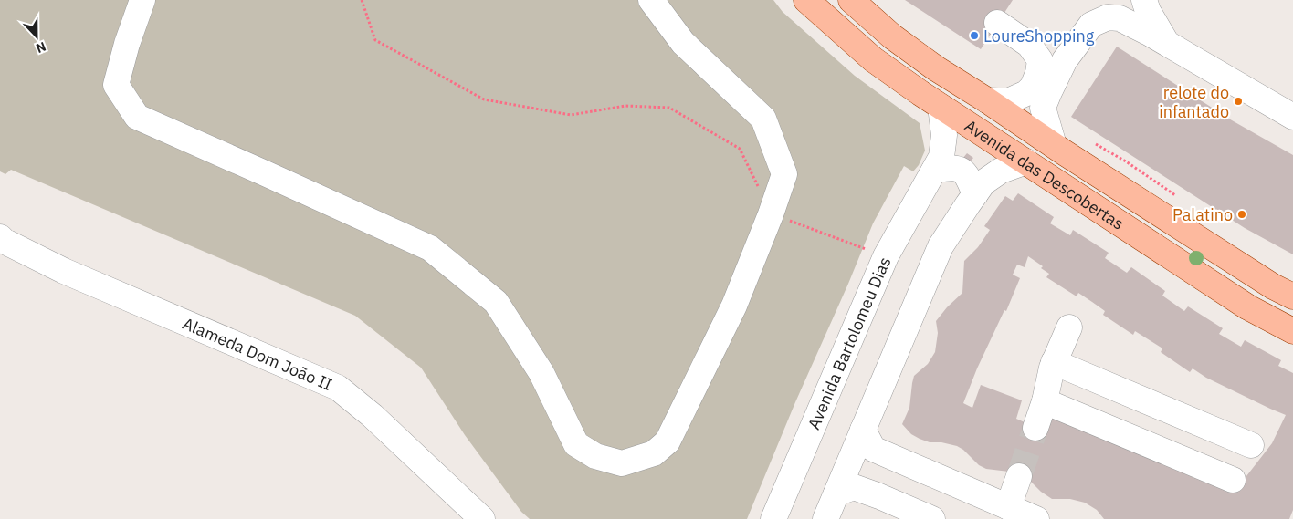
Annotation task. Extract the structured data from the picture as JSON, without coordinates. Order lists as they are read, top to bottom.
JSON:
{
  "streets": {
    "main road": ["Avenida das Descobertas"],
    "street": ["Avenida Bartolomeu Dias", "Alameda Dom João II"]
  },
  "crossings": [
    ["Avenida das Descobertas", "Avenida Bartolomeu Dias"]
  ],
  "places": ["LoureShopping", "relote do infantado", "Palatino"],
  "north": "bottom"
}
